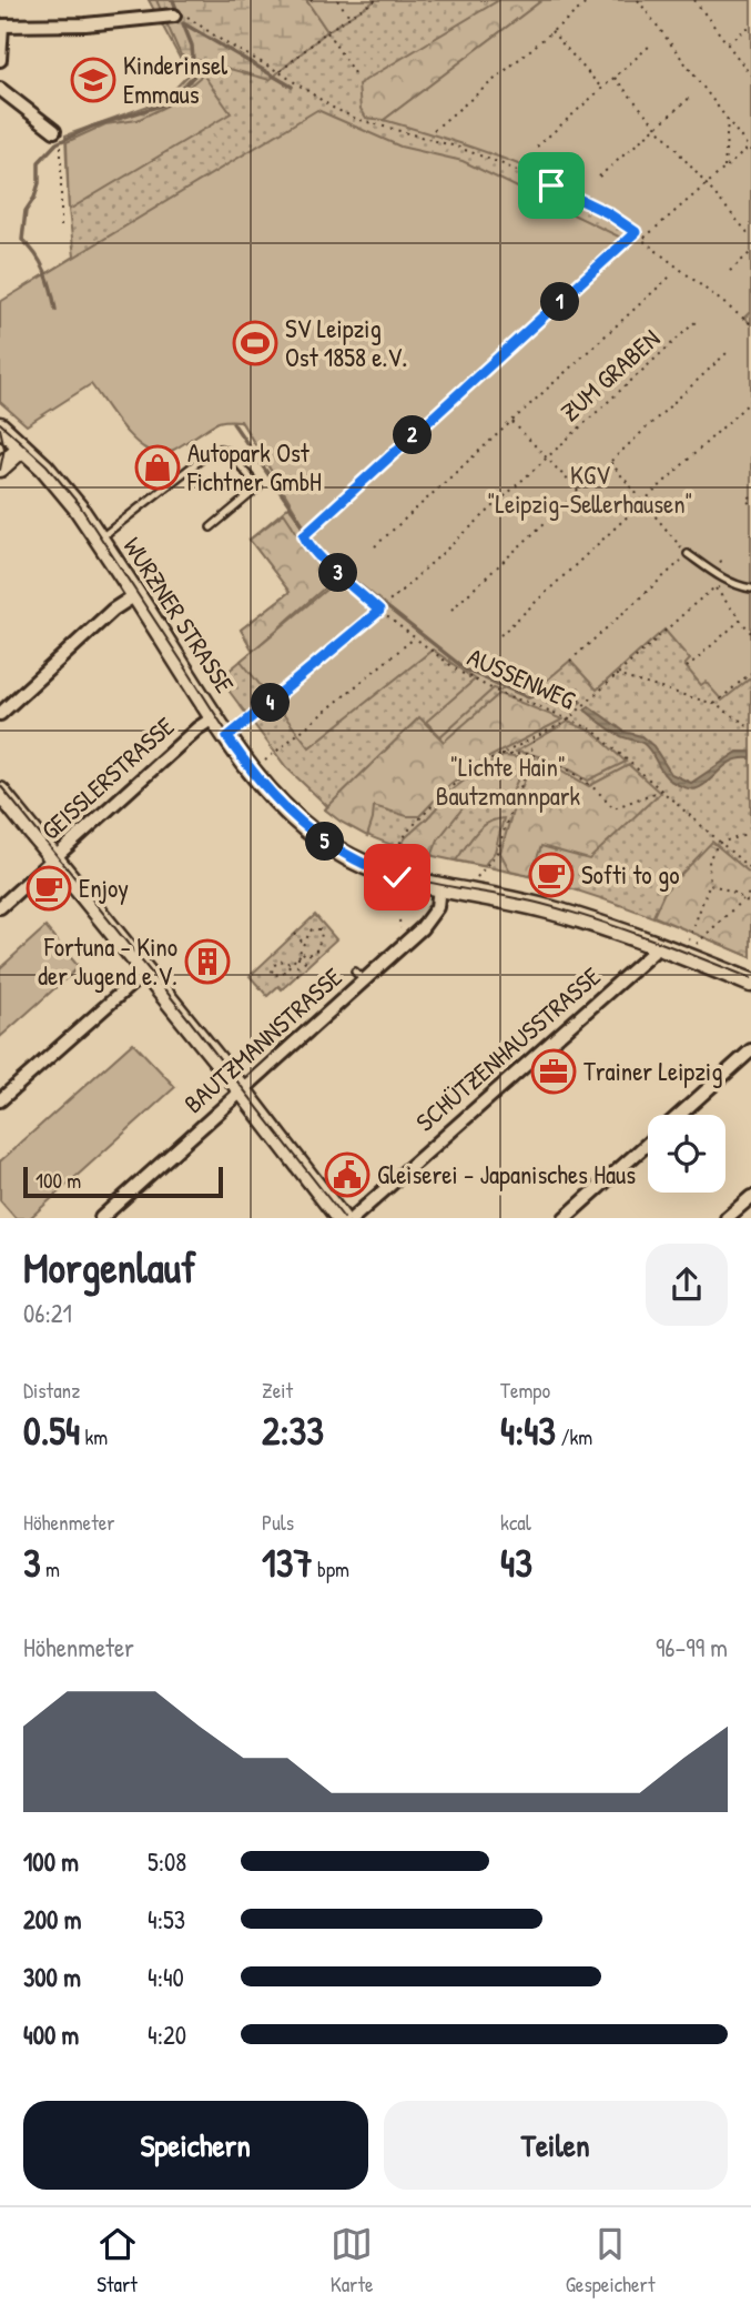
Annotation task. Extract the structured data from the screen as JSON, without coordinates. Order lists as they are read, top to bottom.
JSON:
{
  "streets": {
    "main road": ["WURZNER STRASSE"],
    "street": ["GEISSLERSTRASSE", "BAUTZMANNSTRASSE", "SCHÜTZENHAUSSTRASSE"],
    "path": ["ZUM GRABEN", "AUSSENWEG"]
  },
  "crossings": [
    ["ZUM GRABEN", "WURZNER STRASSE"],
    ["ZUM GRABEN", "AUSSENWEG"],
    ["WURZNER STRASSE", "GEISSLERSTRASSE"],
    ["WURZNER STRASSE", "BAUTZMANNSTRASSE"],
    ["WURZNER STRASSE", "SCHÜTZENHAUSSTRASSE"]
  ],
  "parks": ["KGV \"Leipzig-Sellerhausen\"", "\"Lichte Hain\" Bautzmannpark"],
  "places": {
    "school or university": ["Kinderinsel Emmaus"],
    "sports": ["SV Leipzig Ost 1858 e.V."],
    "shop": ["Autopark Ost Fichtner GmbH"],
    "cafe": ["Softi to go", "Enjoy"],
    "building": ["Fortuna - Kino der Jugend e.V."],
    "office": ["Trainer Leipzig"],
    "public building": ["Gleiserei - Japanisches Haus"]
  },
  "scale_bar": "100 m",
  "page": {
    "pins": [
      "1",
      "2",
      "3",
      "4",
      "5"
    ],
    "scale": "100 m",
    "heading": ["Morgenlauf", "06:21"],
    "stats": [
      ["Distanz", "0.54 km"],
      ["Zeit", "2:33"],
      ["Tempo", "4:43 /km"],
      ["Höhenmeter", "3 m"],
      ["Puls", "137 bpm"],
      ["kcal", "43"]
    ],
    "chart": ["Höhenmeter", "96–99 m"],
    "list": [
      {
        "name": "100 m",
        "note": "5:08"
      },
      {
        "name": "200 m",
        "note": "4:53"
      },
      {
        "name": "300 m",
        "note": "4:40"
      },
      {
        "name": "400 m",
        "note": "4:20"
      }
    ],
    "buttons": ["Speichern", "Teilen"],
    "tabs": ["Start", "Karte", "Gespeichert"]
  }
}
